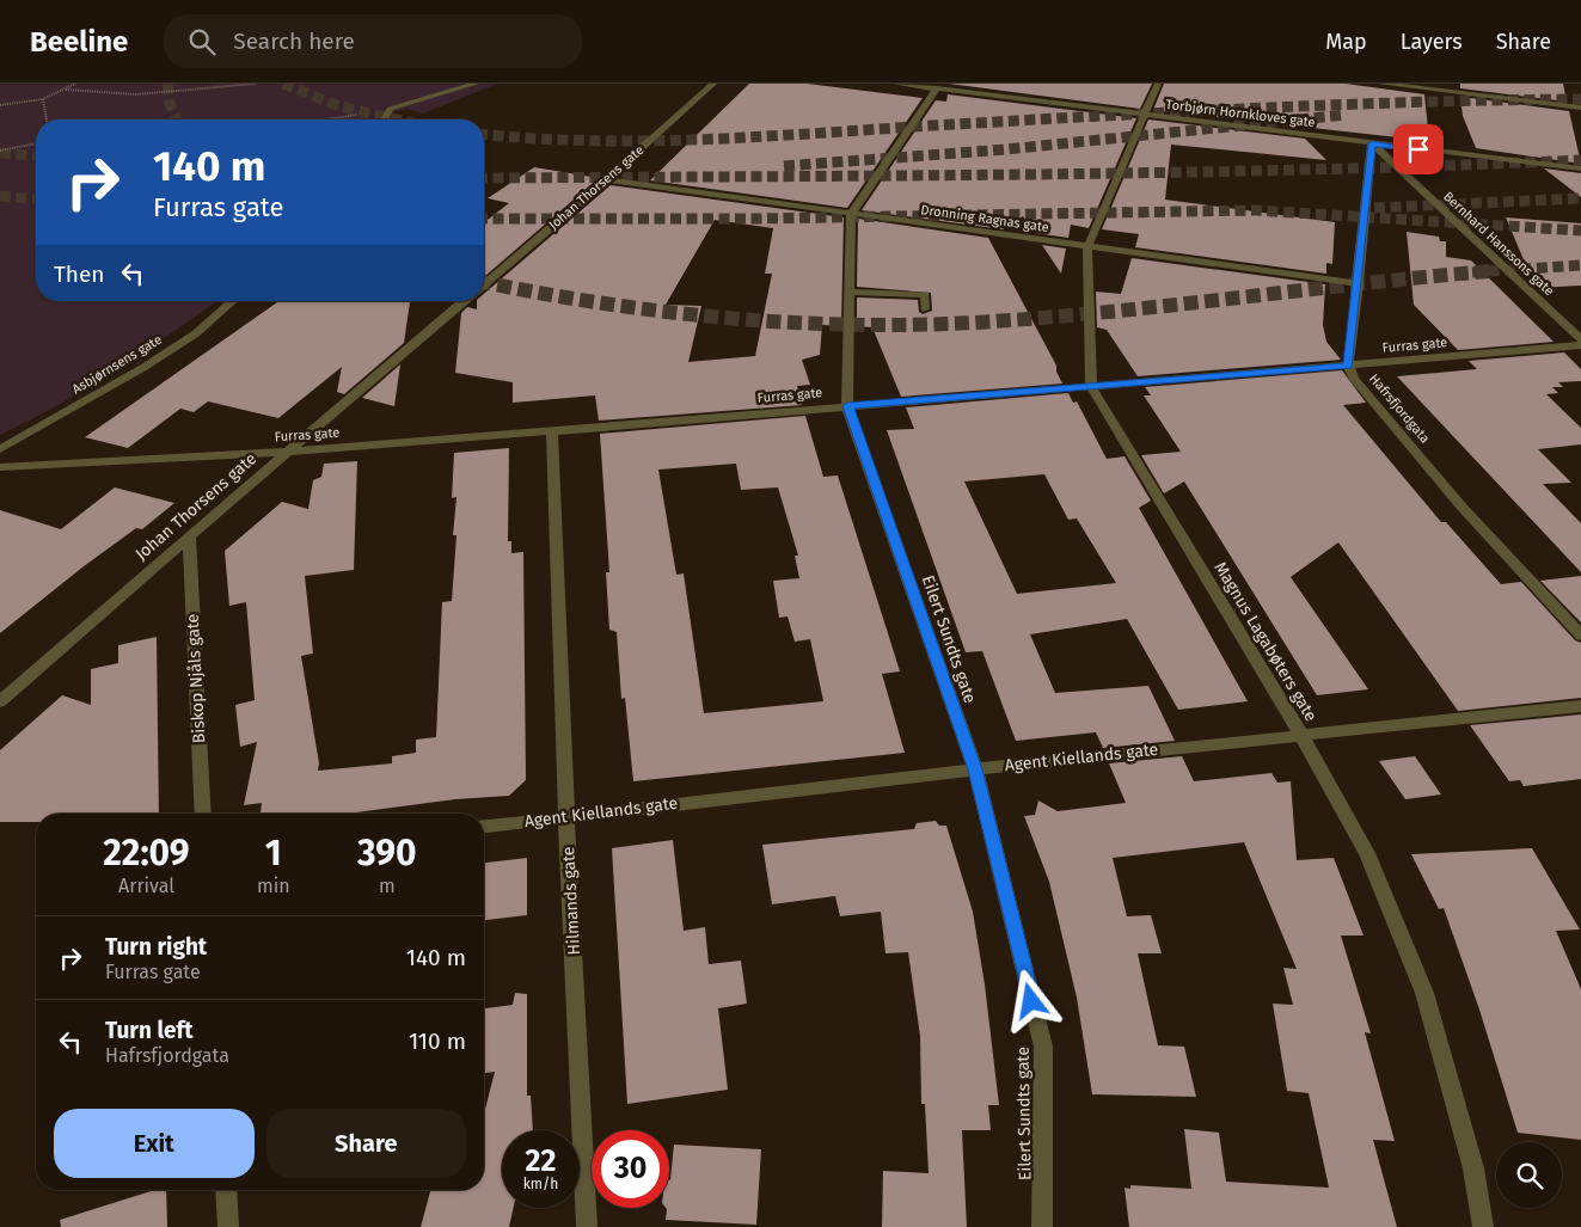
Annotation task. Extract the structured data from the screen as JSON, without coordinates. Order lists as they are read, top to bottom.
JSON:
{
  "streets": {
    "street": [
      "Torbjørn Hornkloves gate",
      "Johan Thorsens gate",
      "Dronning Ragnas gate",
      "Bernhard Hanssons gate",
      "Furras gate",
      "Asbjørnsens gate",
      "Hafrsfjordgata",
      "Eilert Sundts gate",
      "Magnus Lagabøters gate",
      "Biskop Njåls gate",
      "Agent Kiellands gate",
      "Hilmands gate"
    ]
  },
  "crossings": [
    ["Torbjørn Hornkloves gate", "Bernhard Hanssons gate"],
    ["Torbjørn Hornkloves gate", "Hafrsfjordgata"],
    ["Torbjørn Hornkloves gate", "Magnus Lagabøters gate"],
    ["Johan Thorsens gate", "Dronning Ragnas gate"],
    ["Johan Thorsens gate", "Furras gate"],
    ["Johan Thorsens gate", "Biskop Njåls gate"],
    ["Dronning Ragnas gate", "Hafrsfjordgata"],
    ["Dronning Ragnas gate", "Eilert Sundts gate"],
    ["Dronning Ragnas gate", "Magnus Lagabøters gate"],
    ["Bernhard Hanssons gate", "Hafrsfjordgata"],
    ["Furras gate", "Hafrsfjordgata"],
    ["Furras gate", "Eilert Sundts gate"],
    ["Furras gate", "Magnus Lagabøters gate"],
    ["Furras gate", "Hilmands gate"],
    ["Eilert Sundts gate", "Agent Kiellands gate"],
    ["Magnus Lagabøters gate", "Agent Kiellands gate"],
    ["Agent Kiellands gate", "Hilmands gate"]
  ],
  "page": {
    "header": "Beeline",
    "search": "Search here",
    "nav": ["Map", "Layers", "Share"],
    "turn": ["140 m", "Furras gate"],
    "then": "Then",
    "eta": [
      "22:09",
      "Arrival",
      "1",
      "min",
      "390",
      "m"
    ],
    "list": [
      {
        "name": "Turn right",
        "note": "Furras gate",
        "value": "140 m"
      },
      {
        "name": "Turn left",
        "note": "Hafrsfjordgata",
        "value": "110 m"
      }
    ],
    "buttons": ["Exit", "Share"],
    "speed": "22 km/h",
    "limit": "30"
  }
}
